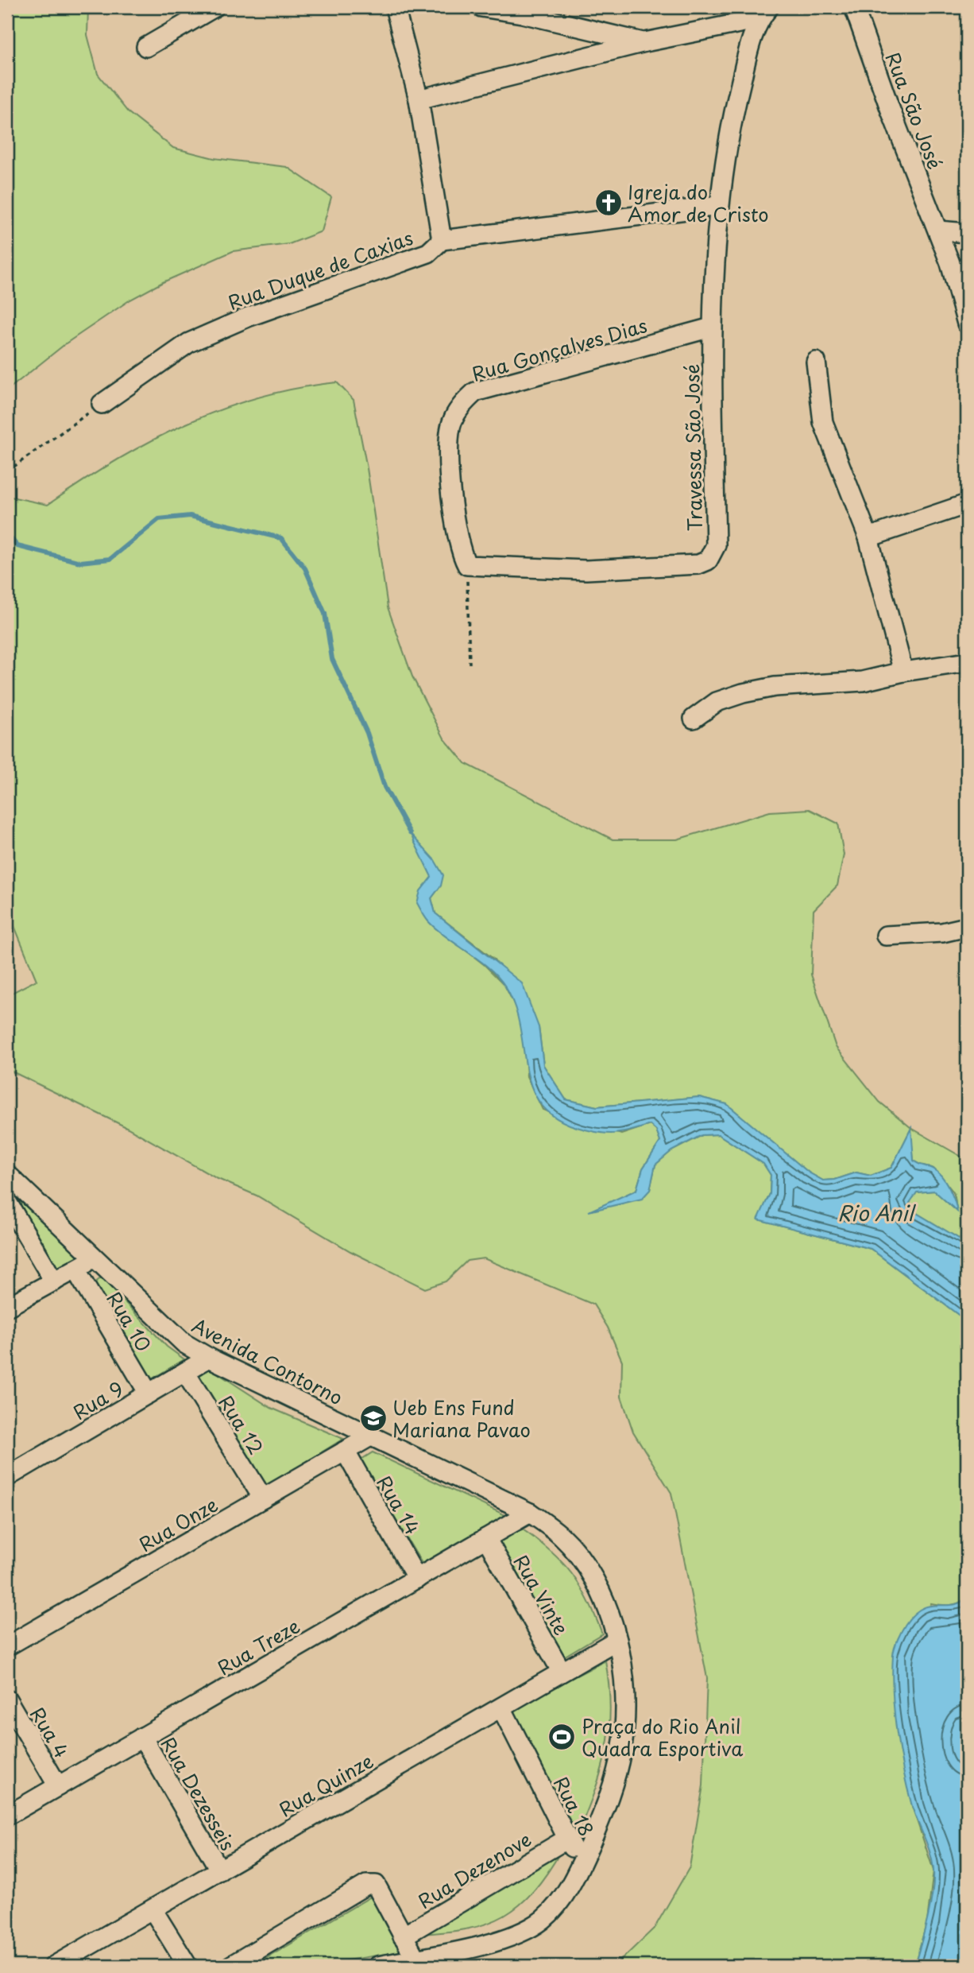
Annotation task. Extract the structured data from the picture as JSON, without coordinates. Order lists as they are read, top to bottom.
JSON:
{
  "streets": {
    "street": [
      "Rua São José",
      "Rua Duque de Caxias",
      "Rua Gonçalves Dias",
      "Travessa São José",
      "Rua 10",
      "Avenida Contorno",
      "Rua 9",
      "Rua 12",
      "Rua 14",
      "Rua Onze",
      "Rua Vinte",
      "Rua Treze",
      "Rua 4",
      "Rua Quinze",
      "Rua Dezesseis",
      "Rua 18",
      "Rua Dezenove"
    ]
  },
  "crossings": [
    ["Rua Duque de Caxias", "Travessa São José"],
    ["Rua Gonçalves Dias", "Travessa São José"],
    ["Rua 10", "Rua 9"],
    ["Avenida Contorno", "Rua 9"],
    ["Avenida Contorno", "Rua Onze"],
    ["Avenida Contorno", "Rua Treze"],
    ["Avenida Contorno", "Rua Quinze"],
    ["Avenida Contorno", "Rua 18"],
    ["Rua 9", "Rua 12"],
    ["Rua 12", "Rua Onze"],
    ["Rua 14", "Rua Onze"],
    ["Rua 14", "Rua Treze"],
    ["Rua Vinte", "Rua Treze"],
    ["Rua Vinte", "Rua Quinze"],
    ["Rua Treze", "Rua 4"],
    ["Rua Treze", "Rua Dezesseis"],
    ["Rua Quinze", "Rua Dezesseis"],
    ["Rua Quinze", "Rua 18"],
    ["Rua 18", "Rua Dezenove"]
  ],
  "water": ["Rio Anil"],
  "places": {
    "church": ["Igreja do Amor de Cristo"],
    "school or university": ["Ueb Ens Fund Mariana Pavao"],
    "sports": ["Praça do Rio Anil Quadra Esportiva"]
  }
}
